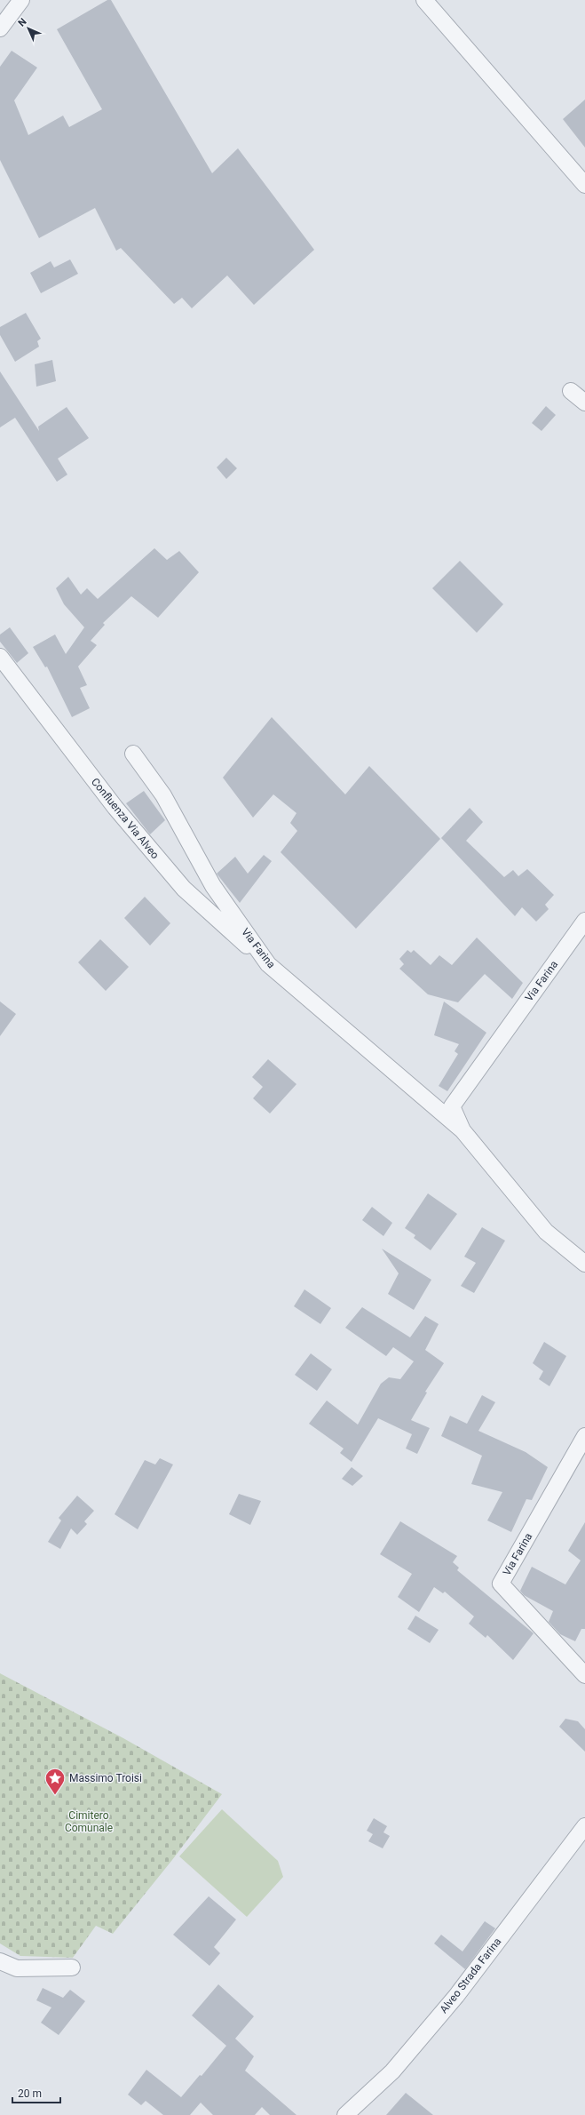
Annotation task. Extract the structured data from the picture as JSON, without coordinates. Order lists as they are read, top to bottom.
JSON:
{
  "streets": {
    "street": ["Confluenza Via Alveo", "Via Farina", "Alveo Strada Farina"]
  },
  "crossings": [
    ["Confluenza Via Alveo", "Via Farina"]
  ],
  "parks": ["Cimitero Comunale"],
  "places": {
    "place": ["Massimo Troisi"]
  },
  "scale_bar": "20 m",
  "north": "top left"
}
